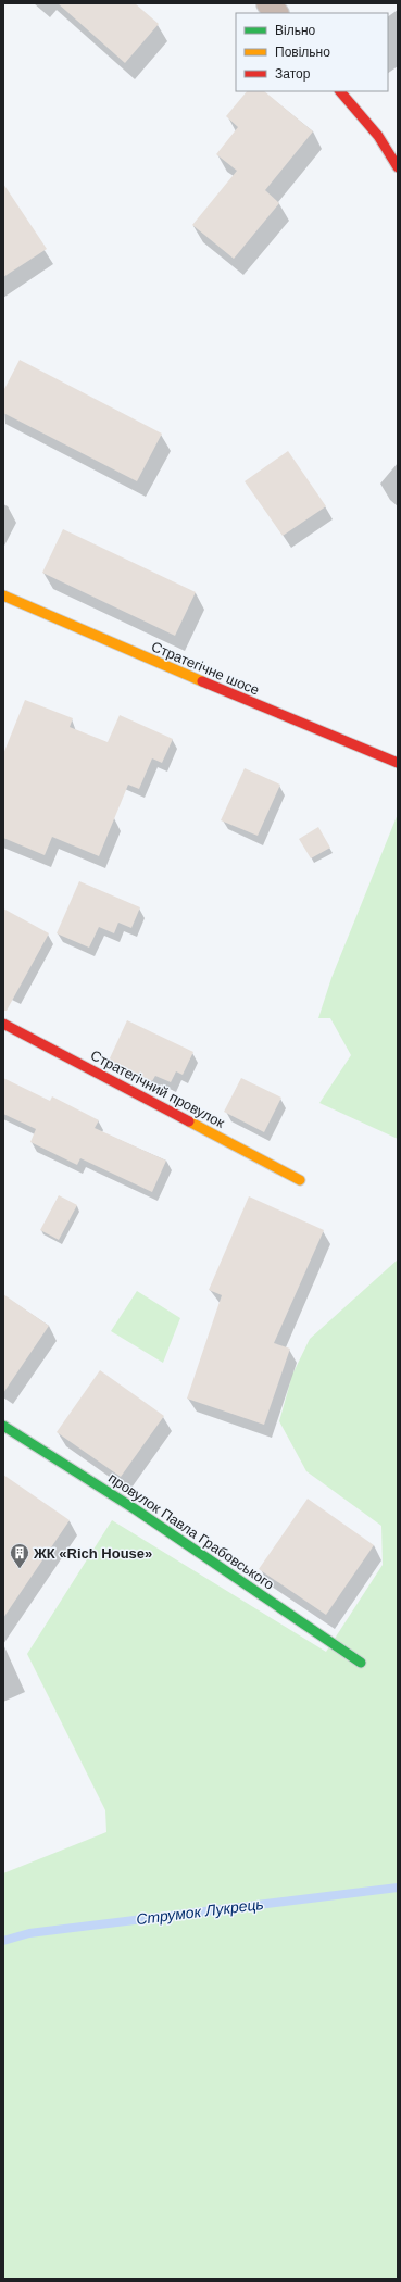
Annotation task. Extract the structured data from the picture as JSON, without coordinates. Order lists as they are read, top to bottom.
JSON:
{
  "streets": {
    "street": ["Стратегічне шосе", "Стратегічний провулок", "провулок Павла Грабовського"]
  },
  "water": ["Струмок Лукрець"],
  "places": {
    "building": ["ЖК «Rich House»"]
  },
  "legend": ["Вільно", "Повільно", "Затор"]
}
